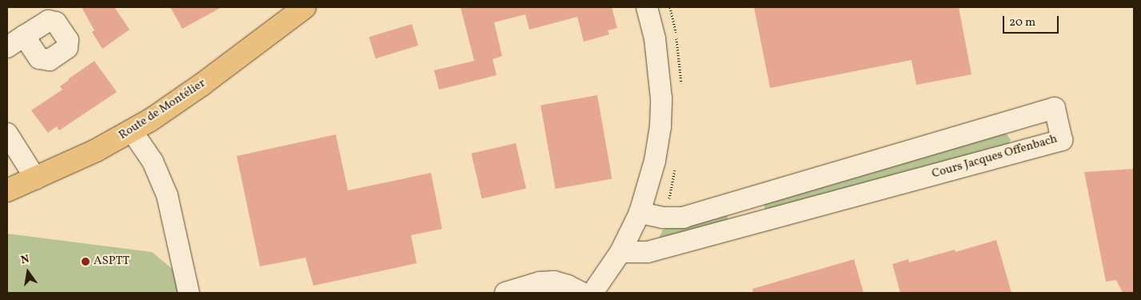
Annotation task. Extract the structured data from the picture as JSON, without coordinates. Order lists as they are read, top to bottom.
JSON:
{
  "streets": {
    "main road": ["Route de Montélier"],
    "street": ["Cours Jacques Offenbach"]
  },
  "places": ["ASPTT"],
  "scale_bar": "20 m",
  "north": "top"
}
